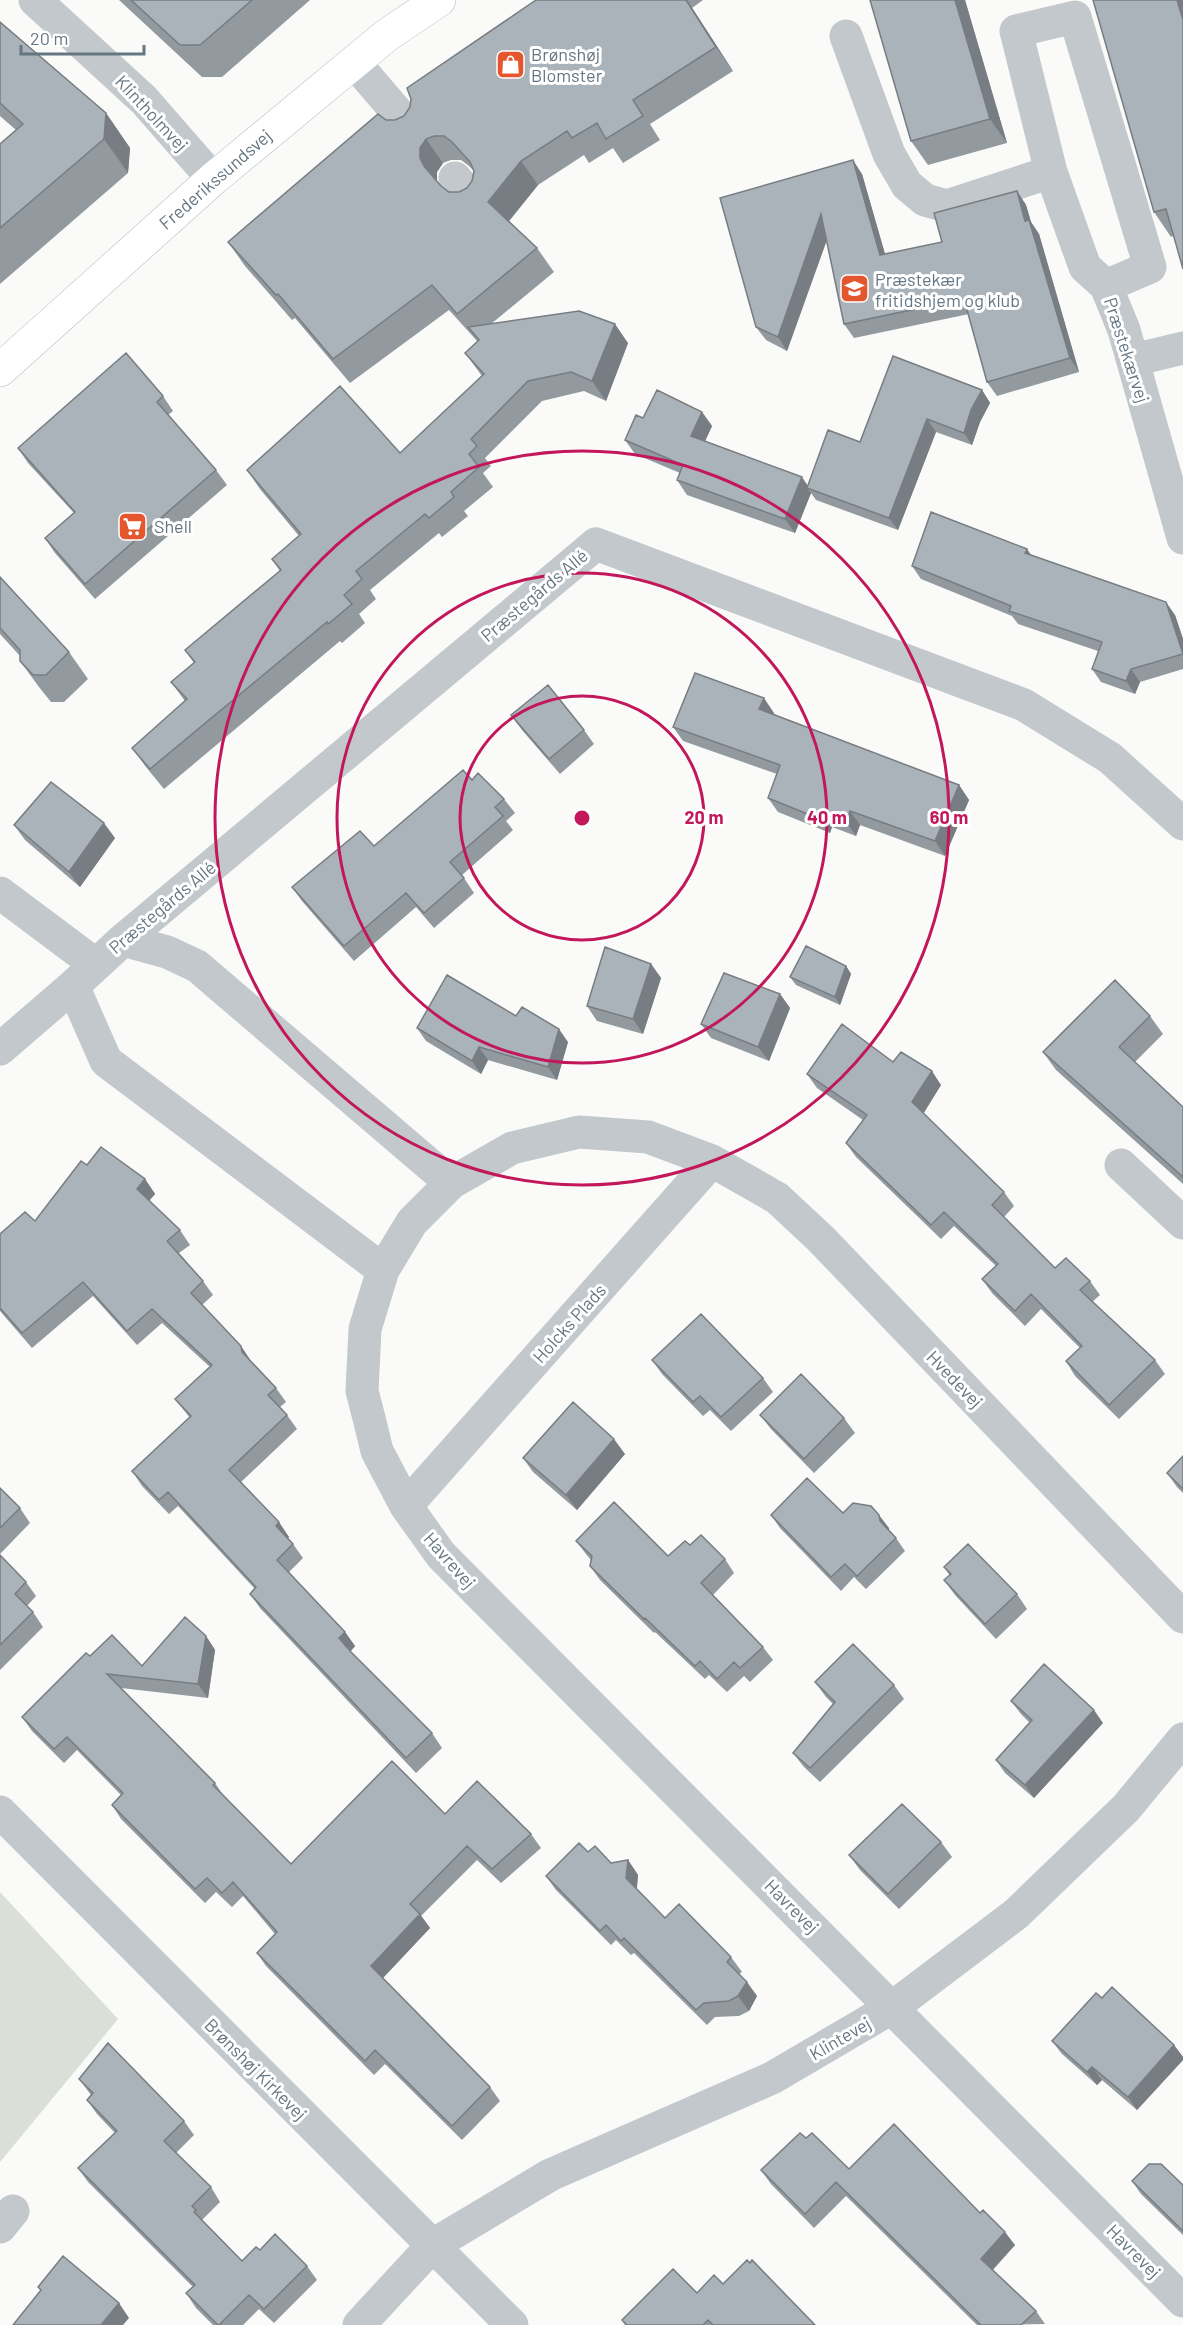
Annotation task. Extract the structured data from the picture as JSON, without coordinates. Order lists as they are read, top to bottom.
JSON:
{
  "streets": {
    "main road": ["Frederikssundsvej"],
    "street": [
      "Klintholmvej",
      "Præstekærvej",
      "Præstegårds Allé",
      "Holcks Plads",
      "Hvedevej",
      "Havrevej",
      "Klintevej",
      "Brønshøj Kirkevej"
    ]
  },
  "crossings": [
    ["Klintholmvej", "Frederikssundsvej"],
    ["Holcks Plads", "Hvedevej"],
    ["Holcks Plads", "Havrevej"],
    ["Havrevej", "Klintevej"],
    ["Klintevej", "Brønshøj Kirkevej"]
  ],
  "places": {
    "shop": ["Brønshøj Blomster"],
    "school or university": ["Præstekær fritidshjem og klub"],
    "supermarket": ["Shell"]
  },
  "scale_bar": "20 m",
  "rings": ["20 m", "40 m", "60 m"]
}
